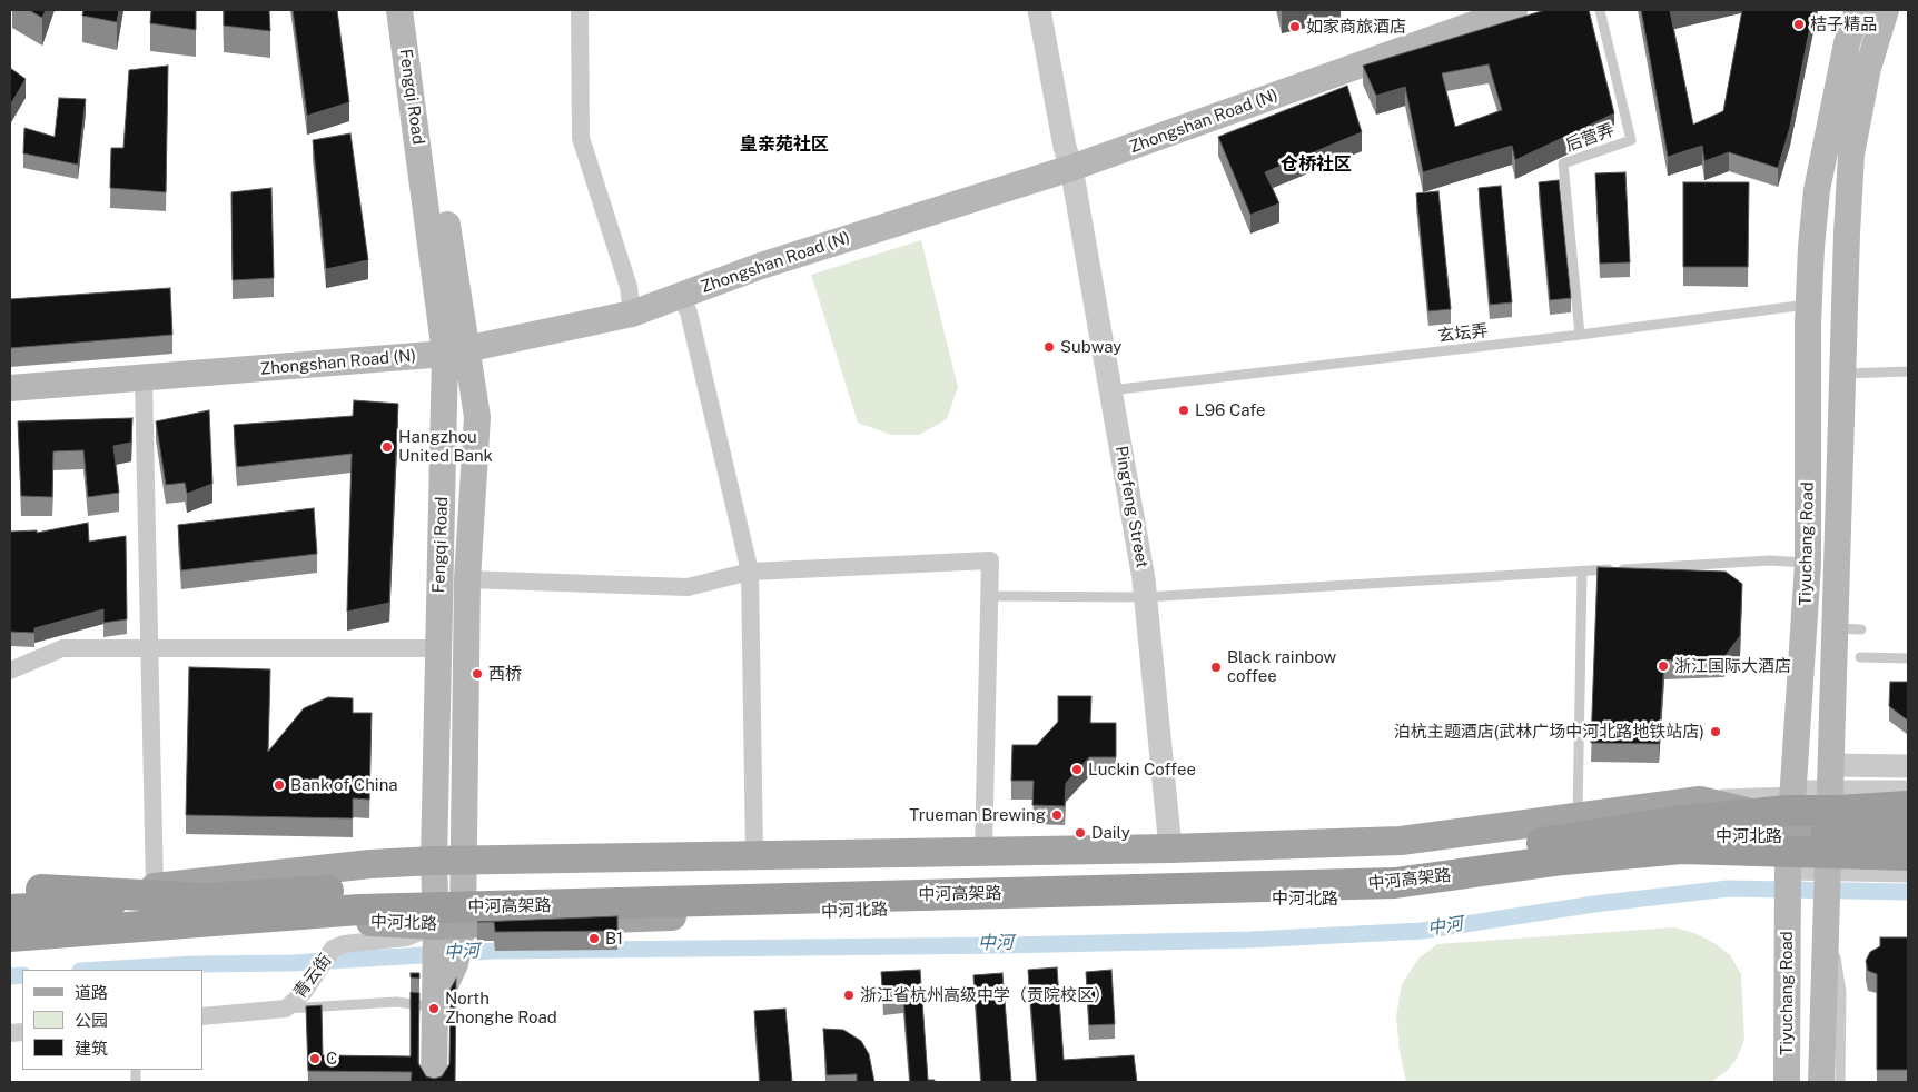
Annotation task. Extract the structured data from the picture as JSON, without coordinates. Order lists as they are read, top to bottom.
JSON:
{
  "streets": {
    "highway": ["中河高架路"],
    "main road": [
      "Fengqi Road",
      "Zhongshan Road (N)",
      "Tiyuchang Road",
      "中河北路"
    ],
    "street": ["Pingfeng Street", "青云街"],
    "lane": ["后营弄", "玄坛弄"]
  },
  "crossings": [
    ["Fengqi Road", "Zhongshan Road (N)"],
    ["Fengqi Road", "中河北路"],
    ["Fengqi Road", "青云街"],
    ["Zhongshan Road (N)", "Pingfeng Street"],
    ["后营弄", "玄坛弄"],
    ["玄坛弄", "Pingfeng Street"],
    ["玄坛弄", "Tiyuchang Road"],
    ["Pingfeng Street", "中河北路"],
    ["Tiyuchang Road", "中河北路"],
    ["Tiyuchang Road", "中河高架路"],
    ["中河北路", "中河高架路"],
    ["中河北路", "青云街"]
  ],
  "districts": ["皇亲苑社区", "仓桥社区"],
  "water": ["中河"],
  "places": [
    "桔子精品",
    "如家商旅酒店",
    "Subway",
    "L96 Cafe",
    "Hangzhou United Bank",
    "浙江国际大酒店",
    "Black rainbow coffee",
    "西桥",
    "泊杭主题酒店(武林广场中河北路地铁站店)",
    "Luckin Coffee",
    "Bank of China",
    "Trueman Brewing",
    "Daily",
    "B1",
    "浙江省杭州高级中学（贡院校区）",
    "North Zhonghe Road",
    "C"
  ],
  "legend": ["道路", "公园", "建筑"]
}
